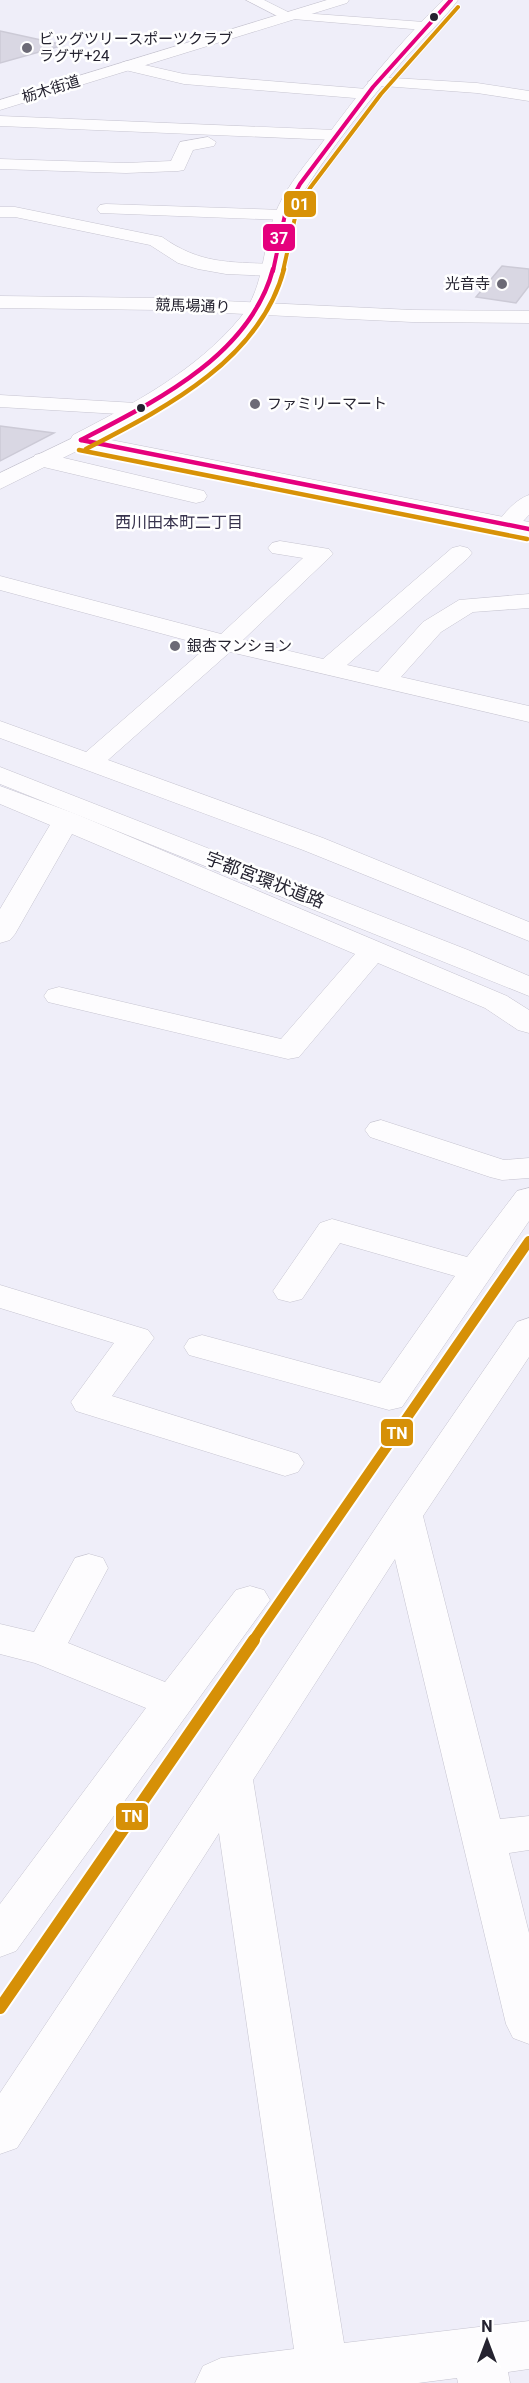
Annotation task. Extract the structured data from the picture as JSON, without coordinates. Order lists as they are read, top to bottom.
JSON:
{
  "streets": {
    "main road": ["栃木街道", "競馬場通り", "宇都宮環状道路"]
  },
  "districts": ["西川田本町二丁目"],
  "places": [
    "ビッグツリースポーツクラブ ラグザ+24",
    "光音寺",
    "ファミリーマート",
    "銀杏マンション"
  ],
  "lines": ["transit line 37", "transit line 01", "transit line TN"],
  "north": "top"
}
